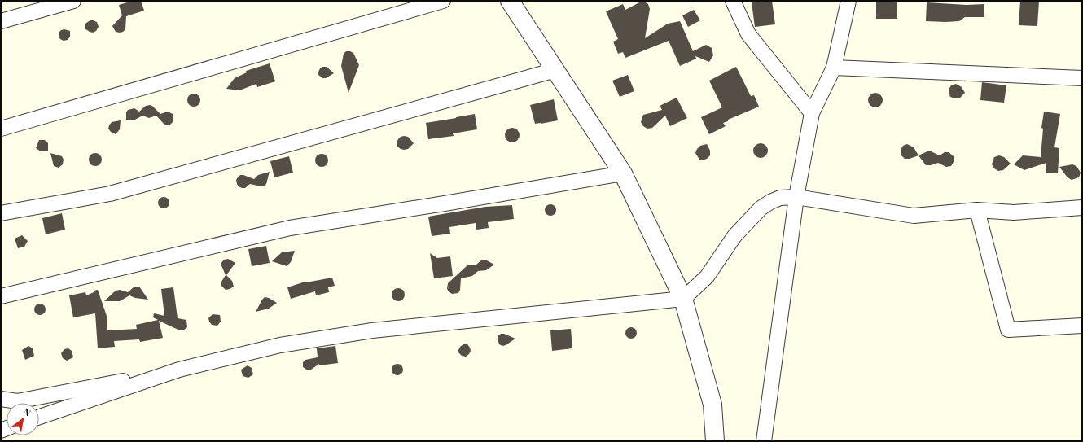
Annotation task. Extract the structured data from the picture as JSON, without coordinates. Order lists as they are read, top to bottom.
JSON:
{
  "north": "top right"
}
